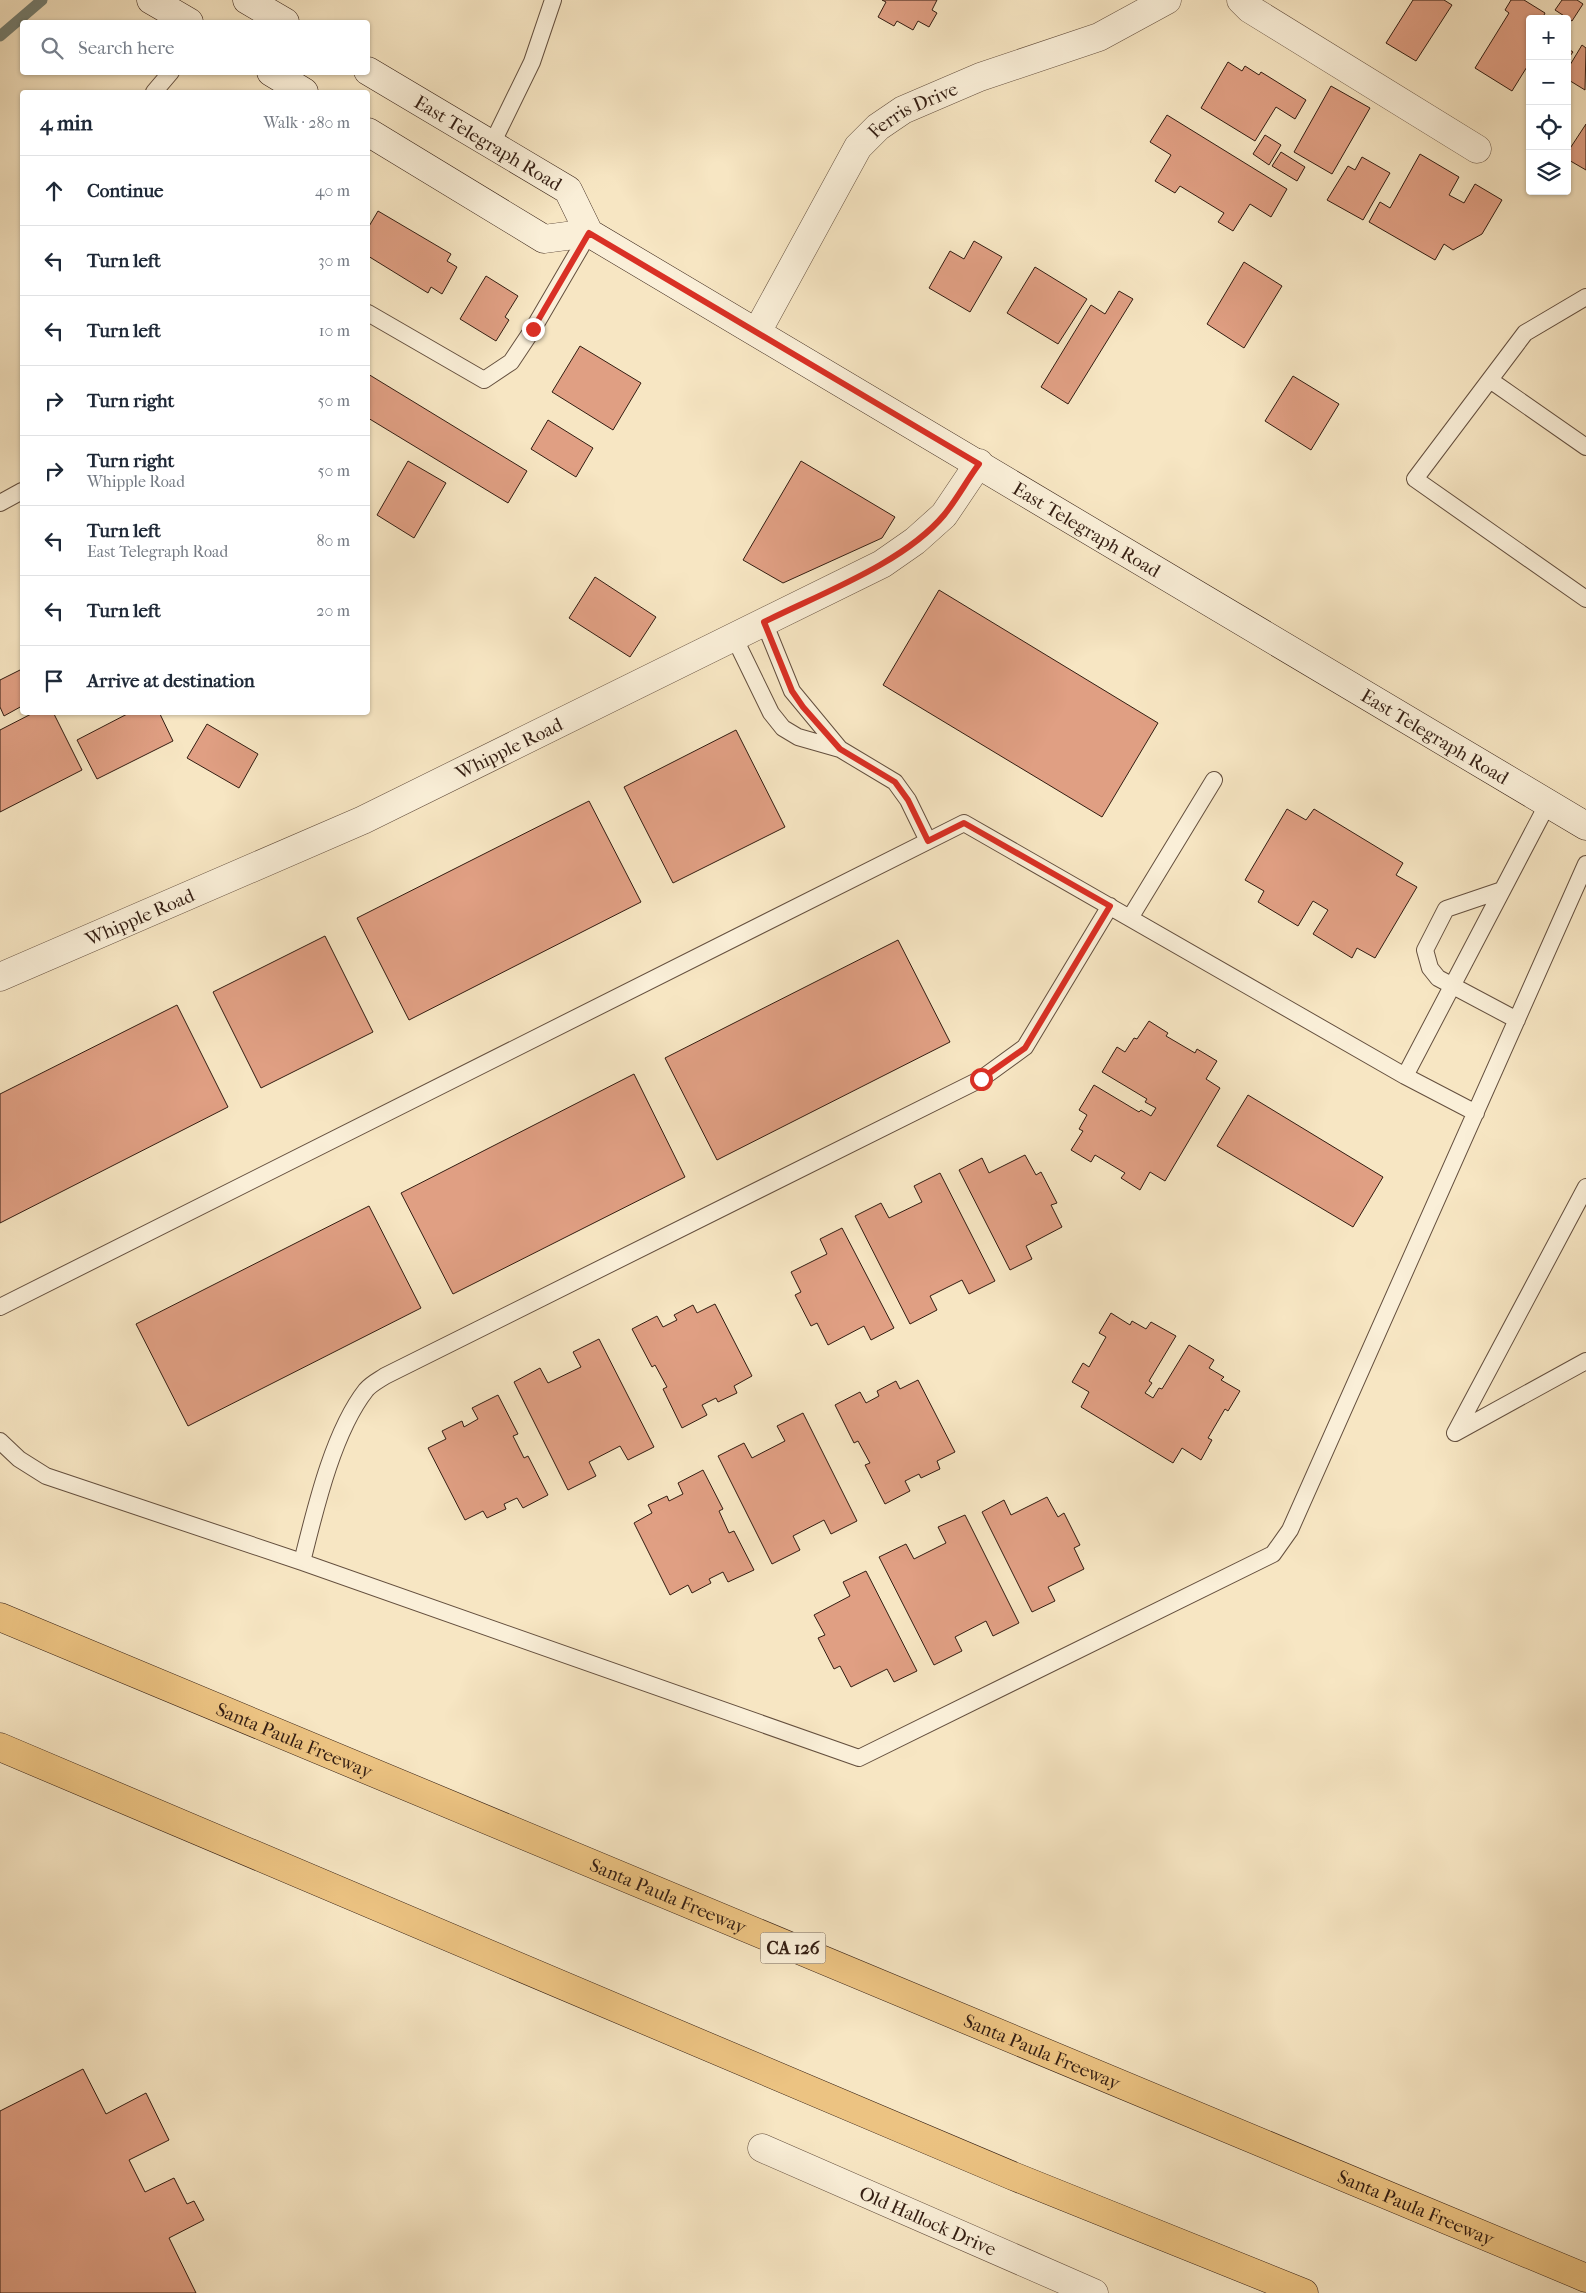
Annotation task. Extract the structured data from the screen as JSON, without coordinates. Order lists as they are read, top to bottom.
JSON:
{
  "streets": {
    "highway": ["Santa Paula Freeway", "CA 126"],
    "street": [
      "Ferris Drive",
      "East Telegraph Road",
      "Whipple Road",
      "Old Hallock Drive"
    ]
  },
  "crossings": [
    ["Ferris Drive", "East Telegraph Road"],
    ["East Telegraph Road", "Whipple Road"]
  ],
  "page": {
    "map_buttons": ["+", "−"],
    "search": "Search here",
    "heading": ["4 min", "Walk · 280 m"],
    "list": [
      ["Continue", "40 m"],
      ["Turn left", "30 m"],
      ["Turn left", "10 m"],
      ["Turn right", "50 m"],
      ["Turn right", "Whipple Road", "50 m"],
      ["Turn left", "East Telegraph Road", "80 m"],
      ["Turn left", "20 m"],
      "Arrive at destination"
    ]
  }
}
